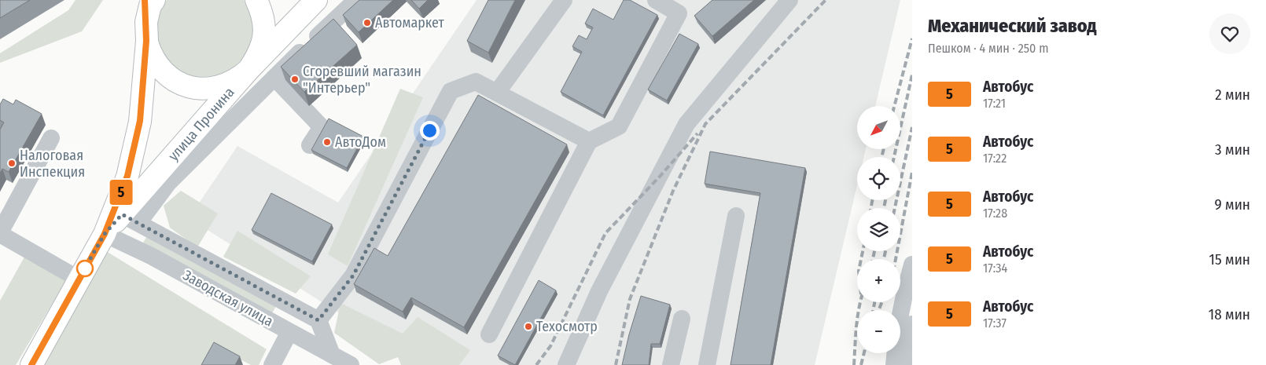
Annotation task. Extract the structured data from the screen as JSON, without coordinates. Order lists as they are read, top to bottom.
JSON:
{
  "streets": {
    "main road": ["улица Пронина"],
    "street": ["Заводская улица"]
  },
  "crossings": [
    ["улица Пронина", "Заводская улица"]
  ],
  "places": [
    "Автомаркет",
    "Сгоревший магазин \"Интерьер\"",
    "АвтоДом",
    "Налоговая Инспекция",
    "Техосмотр"
  ],
  "lines": ["bus line 5"],
  "north": "bottom left",
  "page": {
    "on_map": "5",
    "heading": ["Механический завод", "Пешком · 4 мин · 250 m"],
    "list": [
      {
        "mark": "5",
        "name": "Автобус",
        "note": "17:21",
        "value": "2 мин"
      },
      {
        "mark": "5",
        "name": "Автобус",
        "note": "17:22",
        "value": "3 мин"
      },
      {
        "mark": "5",
        "name": "Автобус",
        "note": "17:28",
        "value": "9 мин"
      },
      {
        "mark": "5",
        "name": "Автобус",
        "note": "17:34",
        "value": "15 мин"
      },
      {
        "mark": "5",
        "name": "Автобус",
        "note": "17:37",
        "value": "18 мин"
      }
    ],
    "map_buttons": ["+", "−"]
  }
}
